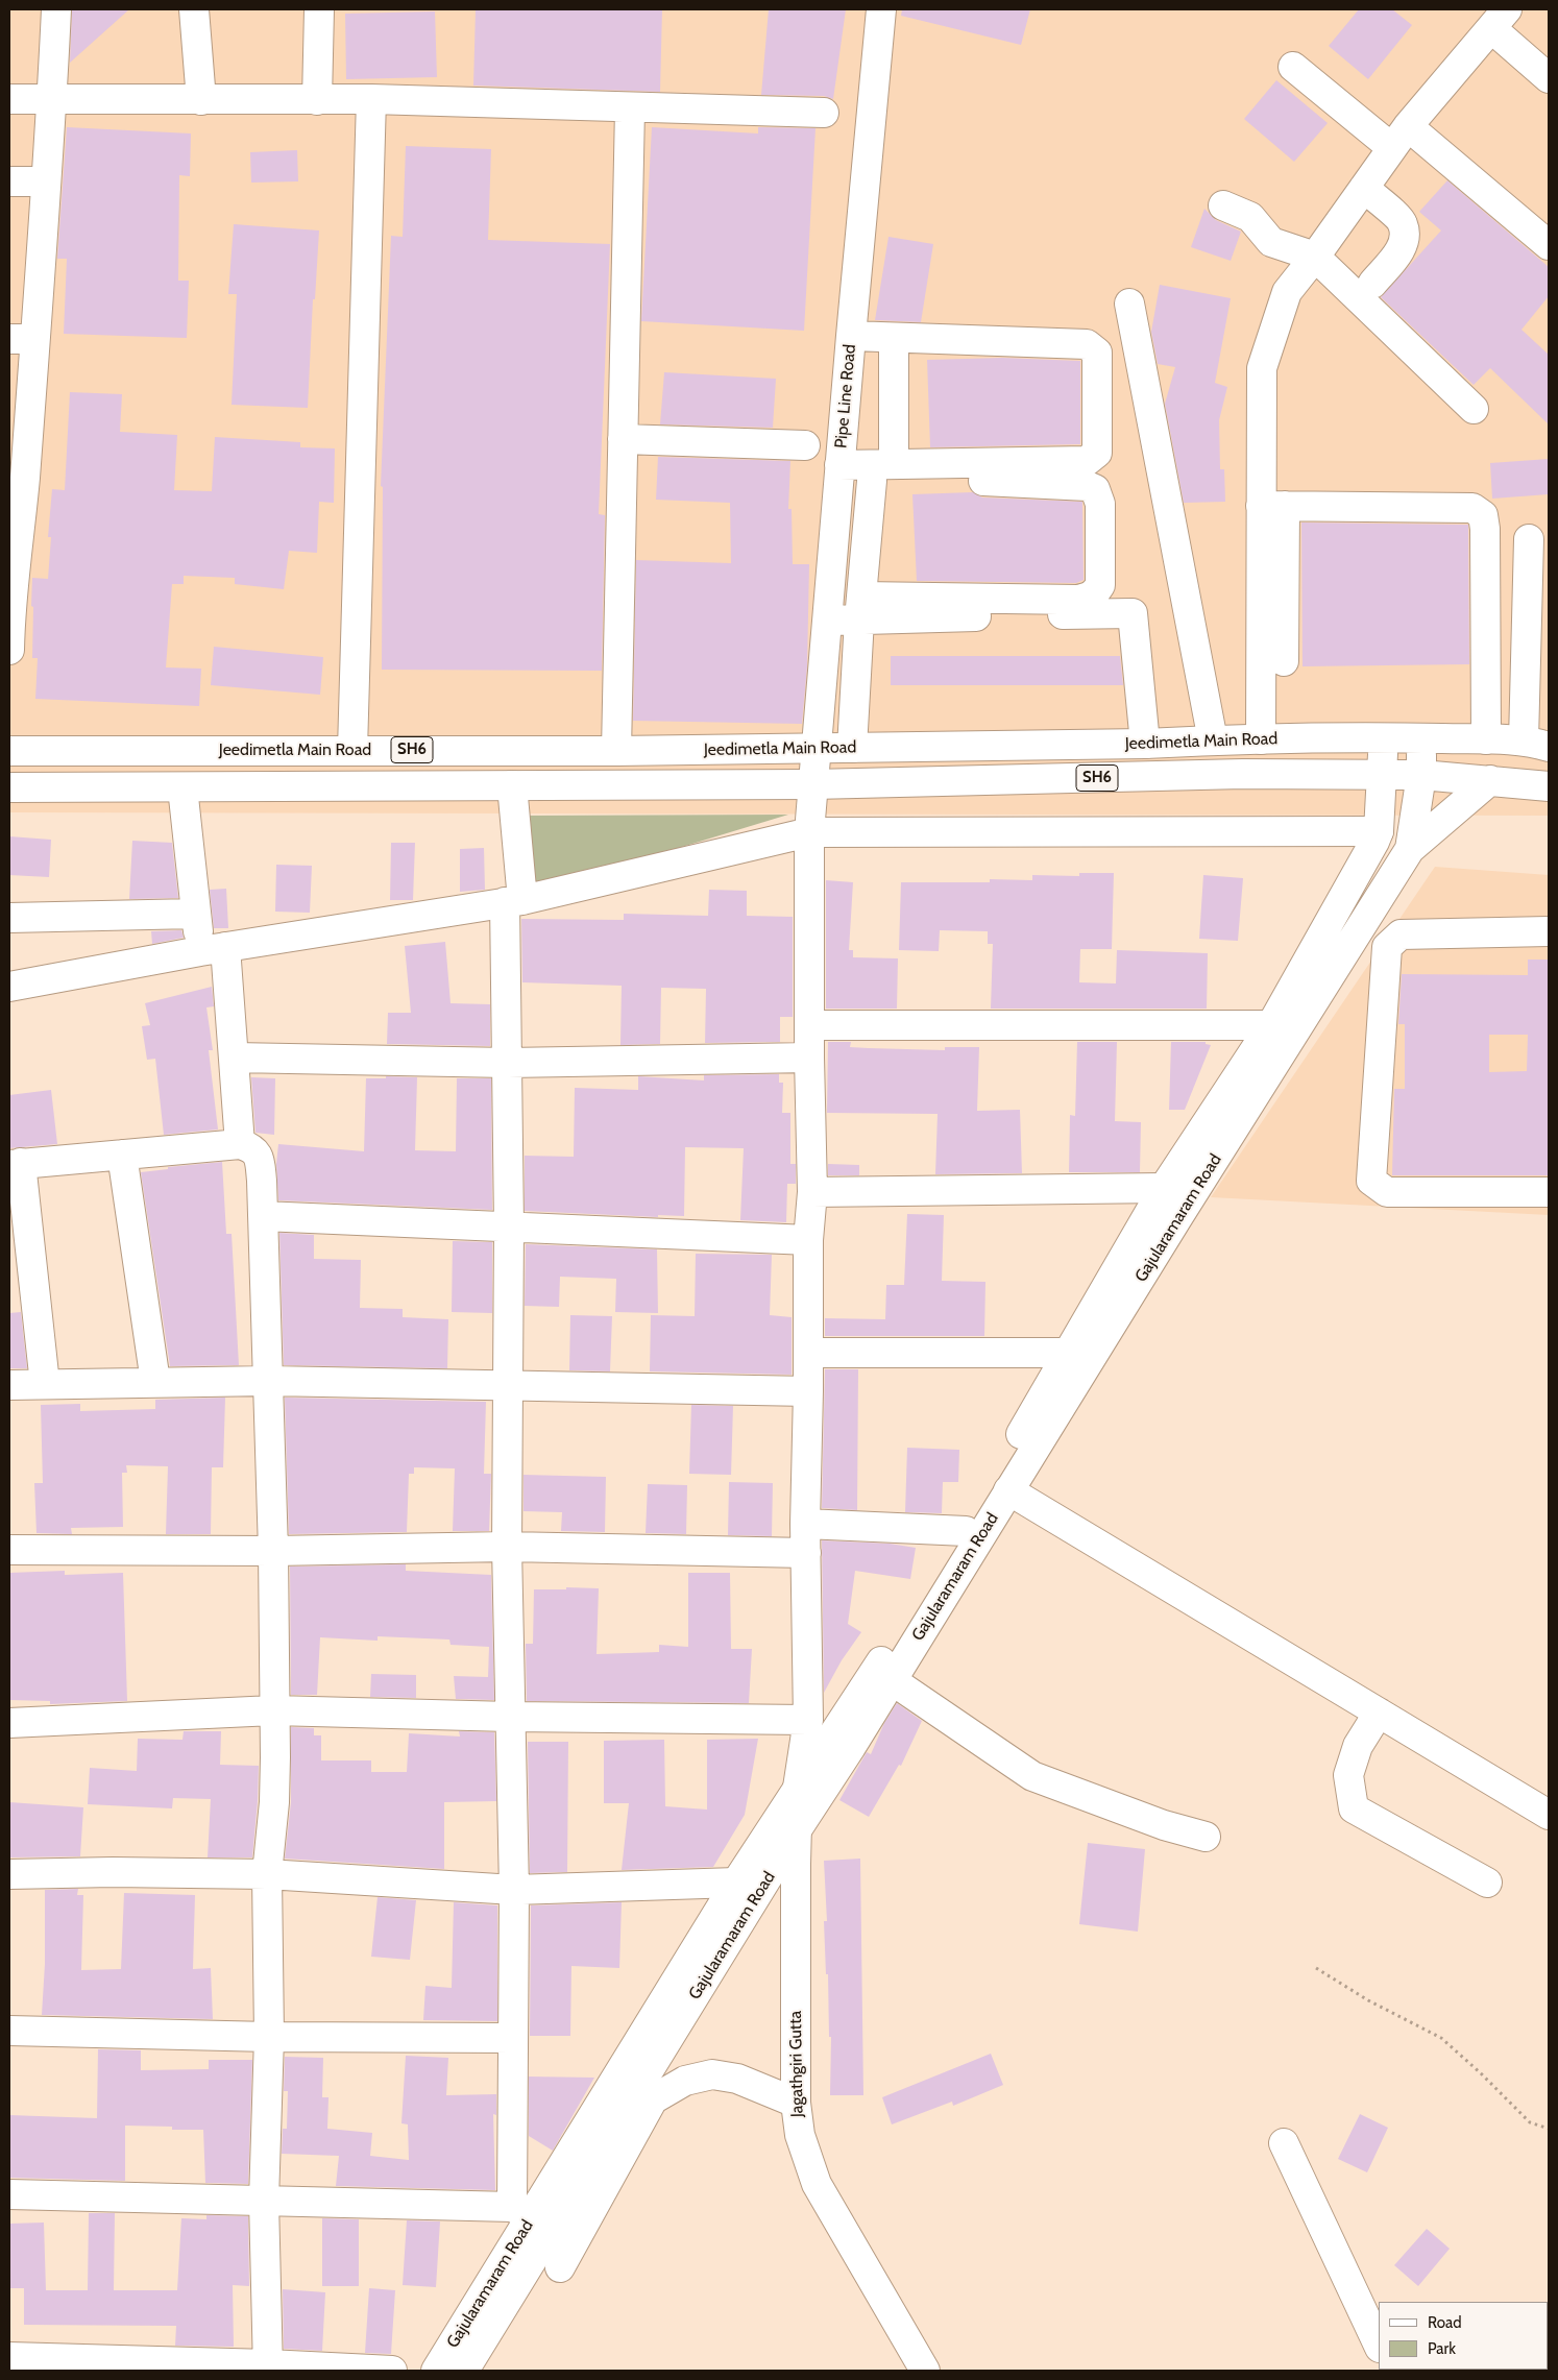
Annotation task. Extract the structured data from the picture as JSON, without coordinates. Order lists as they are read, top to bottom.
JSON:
{
  "streets": {
    "street": [
      "Pipe Line Road",
      "Jeedimetla Main Road",
      "SH6",
      "Gajularamaram Road",
      "Jagathgiri Gutta"
    ]
  },
  "crossings": [
    ["Pipe Line Road", "Jeedimetla Main Road"],
    ["Pipe Line Road", "Jagathgiri Gutta"],
    ["Jeedimetla Main Road", "Gajularamaram Road"],
    ["Gajularamaram Road", "Jagathgiri Gutta"]
  ],
  "legend": ["Road", "Park"]
}
